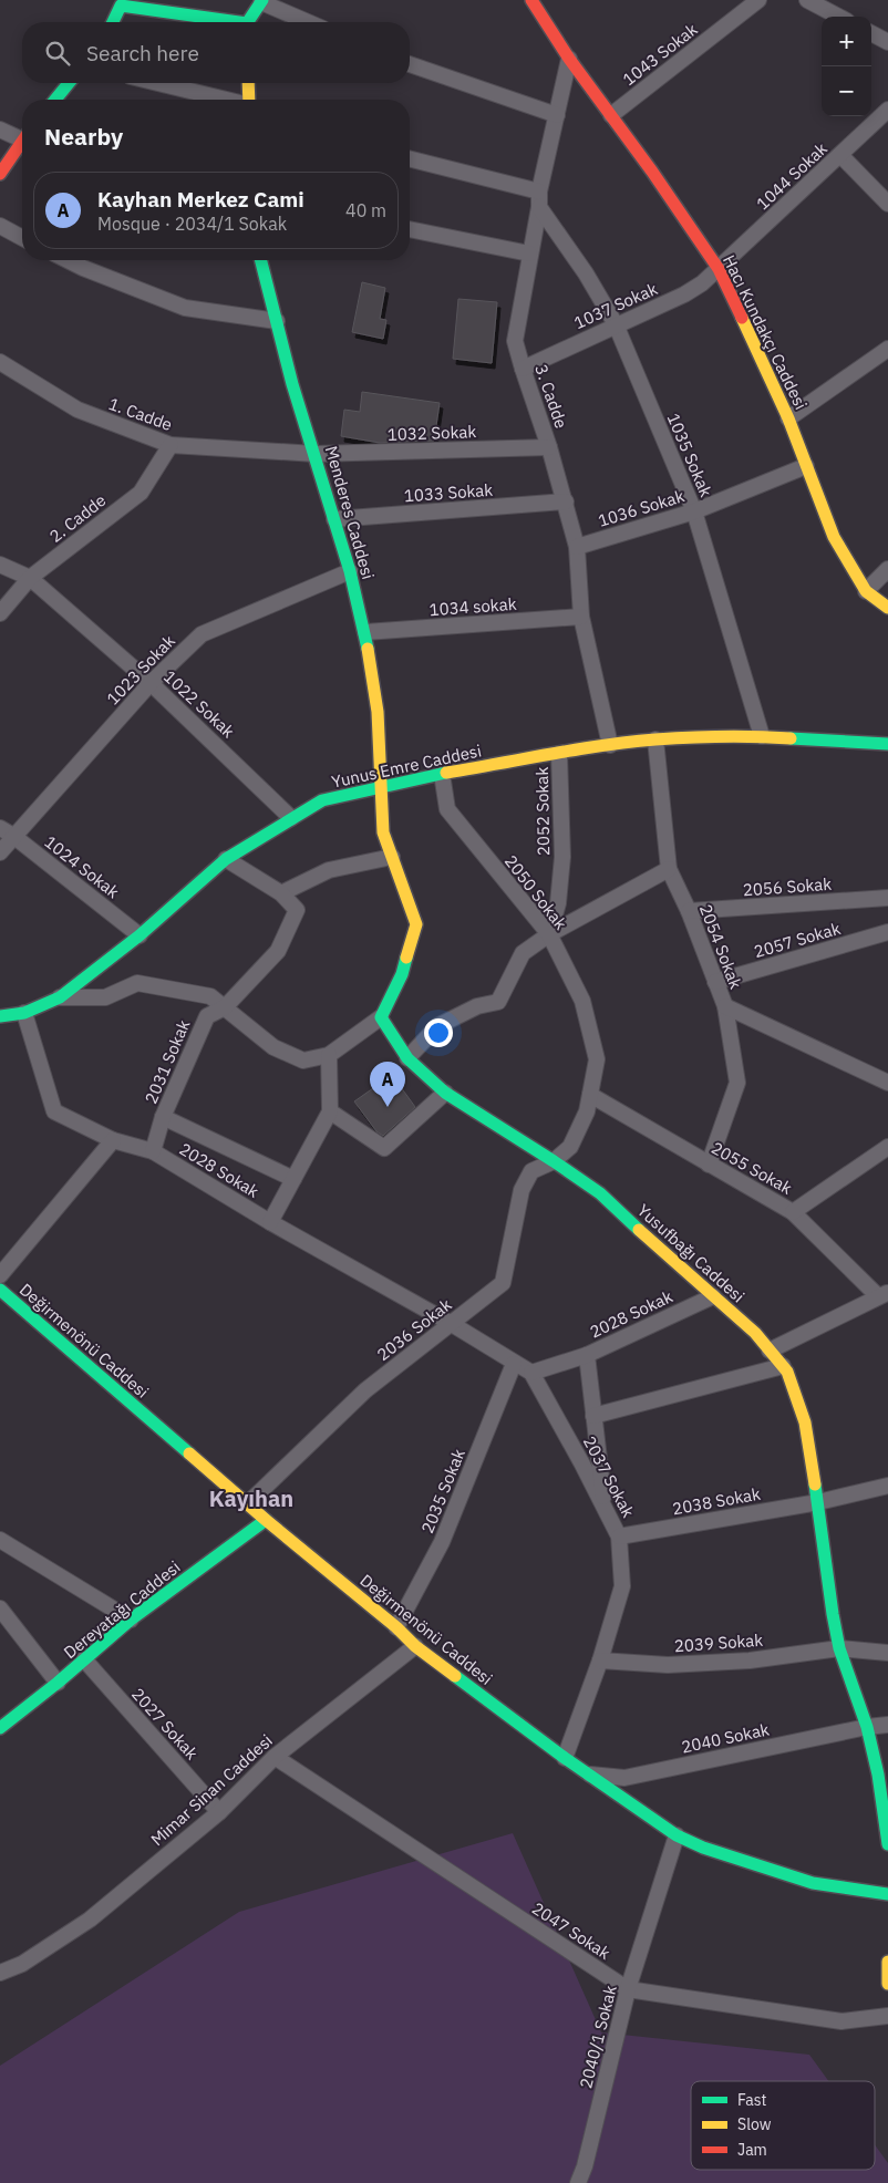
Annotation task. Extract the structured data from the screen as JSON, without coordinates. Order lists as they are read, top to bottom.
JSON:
{
  "streets": {
    "street": [
      "1043 Sokak",
      "1044 Sokak",
      "1037 Sokak",
      "Hacı Kundakçı Caddesi",
      "3. Cadde",
      "1. Cadde",
      "1032 Sokak",
      "1035 Sokak",
      "1033 Sokak",
      "1036 Sokak",
      "Menderes Caddesi",
      "2. Cadde",
      "1034 sokak",
      "1023 Sokak",
      "1022 Sokak",
      "Yunus Emre Caddesi",
      "2052 Sokak",
      "1024 Sokak",
      "2056 Sokak",
      "2050 Sokak",
      "2057 Sokak",
      "2054 Sokak",
      "2031 Sokak",
      "2055 Sokak",
      "2028 Sokak",
      "Yusufbağı Caddesi",
      "2036 Sokak",
      "Değirmenönü Caddesi",
      "2037 Sokak",
      "2035 Sokak",
      "2038 Sokak",
      "Dereyatağı Caddesi",
      "2039 Sokak",
      "2027 Sokak",
      "2040 Sokak",
      "Mimar Sinan Caddesi",
      "2047 Sokak",
      "2040/1 Sokak"
    ]
  },
  "crossings": [
    ["1043 Sokak", "Hacı Kundakçı Caddesi"],
    ["1044 Sokak", "1037 Sokak"],
    ["1044 Sokak", "Hacı Kundakçı Caddesi"],
    ["1037 Sokak", "Hacı Kundakçı Caddesi"],
    ["1037 Sokak", "3. Cadde"],
    ["1037 Sokak", "1035 Sokak"],
    ["Hacı Kundakçı Caddesi", "3. Cadde"],
    ["Hacı Kundakçı Caddesi", "1036 Sokak"],
    ["3. Cadde", "1032 Sokak"],
    ["3. Cadde", "1035 Sokak"],
    ["3. Cadde", "1033 Sokak"],
    ["3. Cadde", "1036 Sokak"],
    ["3. Cadde", "1034 sokak"],
    ["3. Cadde", "Yunus Emre Caddesi"],
    ["1. Cadde", "1032 Sokak"],
    ["1. Cadde", "Menderes Caddesi"],
    ["1. Cadde", "2. Cadde"],
    ["1032 Sokak", "Menderes Caddesi"],
    ["1035 Sokak", "1036 Sokak"],
    ["1035 Sokak", "Yunus Emre Caddesi"],
    ["1033 Sokak", "Menderes Caddesi"],
    ["Menderes Caddesi", "1034 sokak"],
    ["Menderes Caddesi", "1023 Sokak"],
    ["Menderes Caddesi", "Yunus Emre Caddesi"],
    ["2. Cadde", "1022 Sokak"],
    ["1023 Sokak", "1022 Sokak"],
    ["1023 Sokak", "1024 Sokak"],
    ["1022 Sokak", "Yunus Emre Caddesi"],
    ["Yunus Emre Caddesi", "2052 Sokak"],
    ["Yunus Emre Caddesi", "1024 Sokak"],
    ["Yunus Emre Caddesi", "2050 Sokak"],
    ["Yunus Emre Caddesi", "2054 Sokak"],
    ["Yunus Emre Caddesi", "2031 Sokak"],
    ["Yunus Emre Caddesi", "2028 Sokak"],
    ["2052 Sokak", "2050 Sokak"],
    ["2056 Sokak", "2054 Sokak"],
    ["2050 Sokak", "2055 Sokak"],
    ["2050 Sokak", "Yusufbağı Caddesi"],
    ["2050 Sokak", "2036 Sokak"],
    ["2057 Sokak", "2054 Sokak"],
    ["2054 Sokak", "2055 Sokak"],
    ["2031 Sokak", "2028 Sokak"],
    ["2028 Sokak", "Yusufbağı Caddesi"],
    ["2028 Sokak", "2036 Sokak"],
    ["2028 Sokak", "2037 Sokak"],
    ["Yusufbağı Caddesi", "2036 Sokak"],
    ["Yusufbağı Caddesi", "2038 Sokak"],
    ["Yusufbağı Caddesi", "2039 Sokak"],
    ["Yusufbağı Caddesi", "2040 Sokak"],
    ["2036 Sokak", "Değirmenönü Caddesi"],
    ["Değirmenönü Caddesi", "2037 Sokak"],
    ["Değirmenönü Caddesi", "2035 Sokak"],
    ["Değirmenönü Caddesi", "Dereyatağı Caddesi"],
    ["Değirmenönü Caddesi", "2040 Sokak"],
    ["Değirmenönü Caddesi", "Mimar Sinan Caddesi"],
    ["Değirmenönü Caddesi", "2040/1 Sokak"],
    ["2037 Sokak", "2038 Sokak"],
    ["2037 Sokak", "2039 Sokak"],
    ["Dereyatağı Caddesi", "2027 Sokak"],
    ["2027 Sokak", "Mimar Sinan Caddesi"],
    ["Mimar Sinan Caddesi", "2047 Sokak"],
    ["2047 Sokak", "2040/1 Sokak"]
  ],
  "districts": ["Kayıhan"],
  "legend": ["Fast", "Slow", "Jam"],
  "page": {
    "map_buttons": ["+", "−"],
    "search": "Search here",
    "heading": "Nearby",
    "list": [
      {
        "mark": "A",
        "name": "Kayhan Merkez Cami",
        "note": "Mosque · 2034/1 Sokak",
        "value": "40 m"
      }
    ],
    "pins": "A"
  }
}
